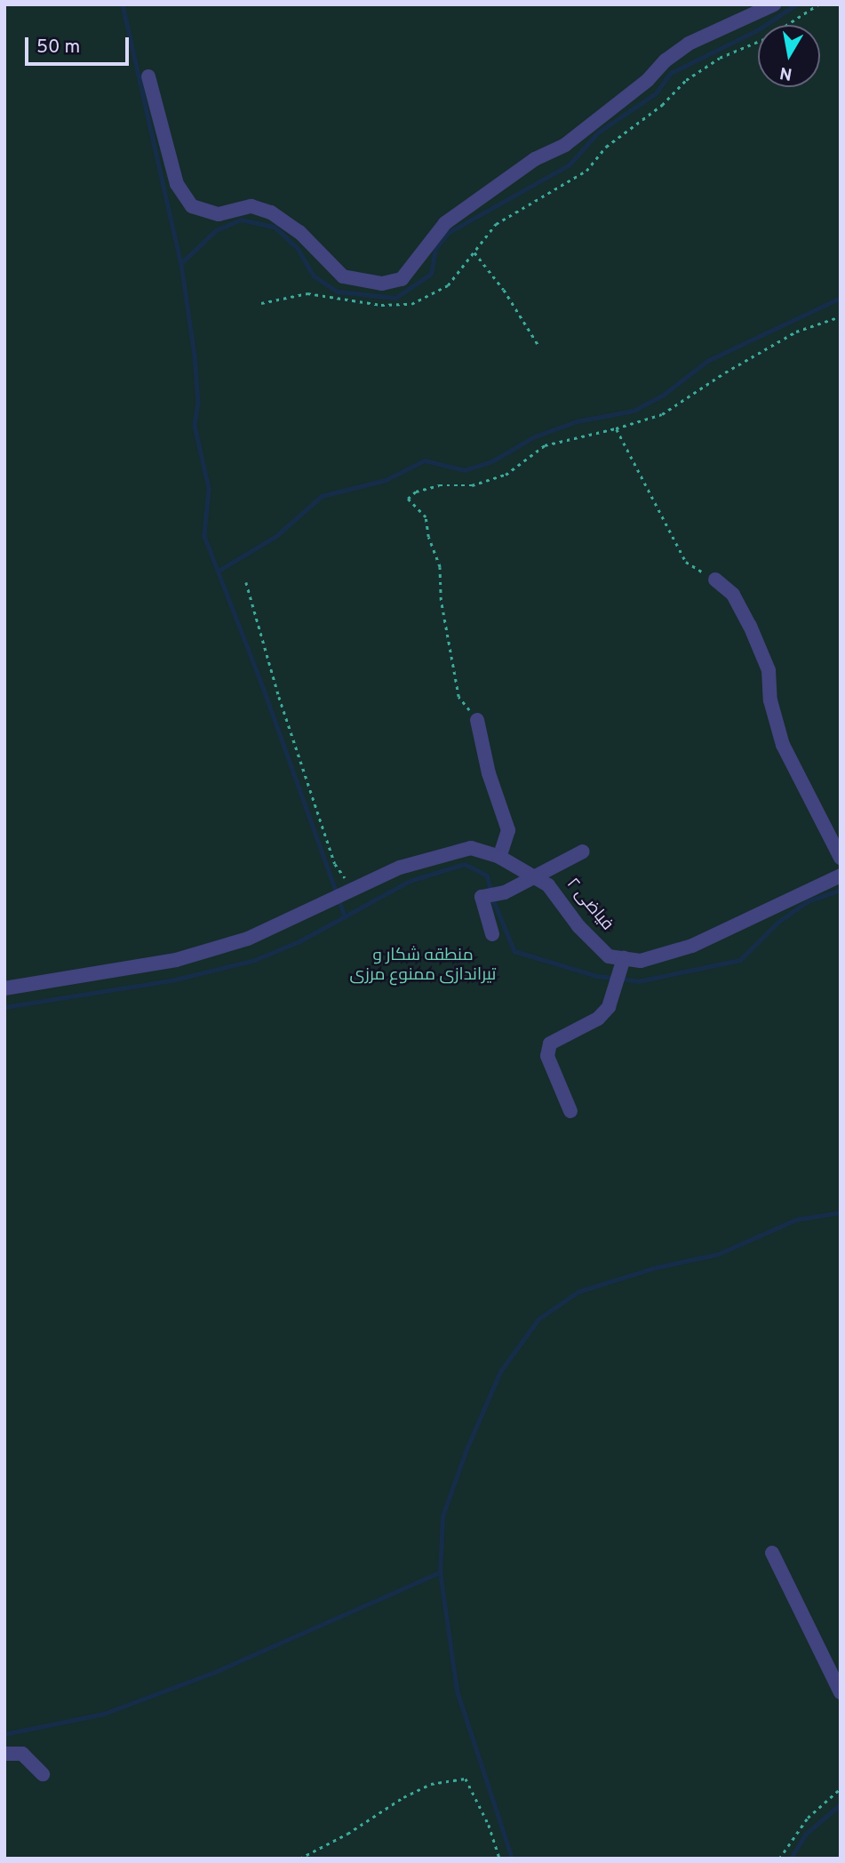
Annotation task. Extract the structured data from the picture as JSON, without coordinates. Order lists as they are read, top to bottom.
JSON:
{
  "streets": {
    "street": ["فیاضی ۲"]
  },
  "parks": ["منطقه شکار و تیراندازی ممنوع مرزی"],
  "scale_bar": "50 m",
  "north": "bottom"
}
